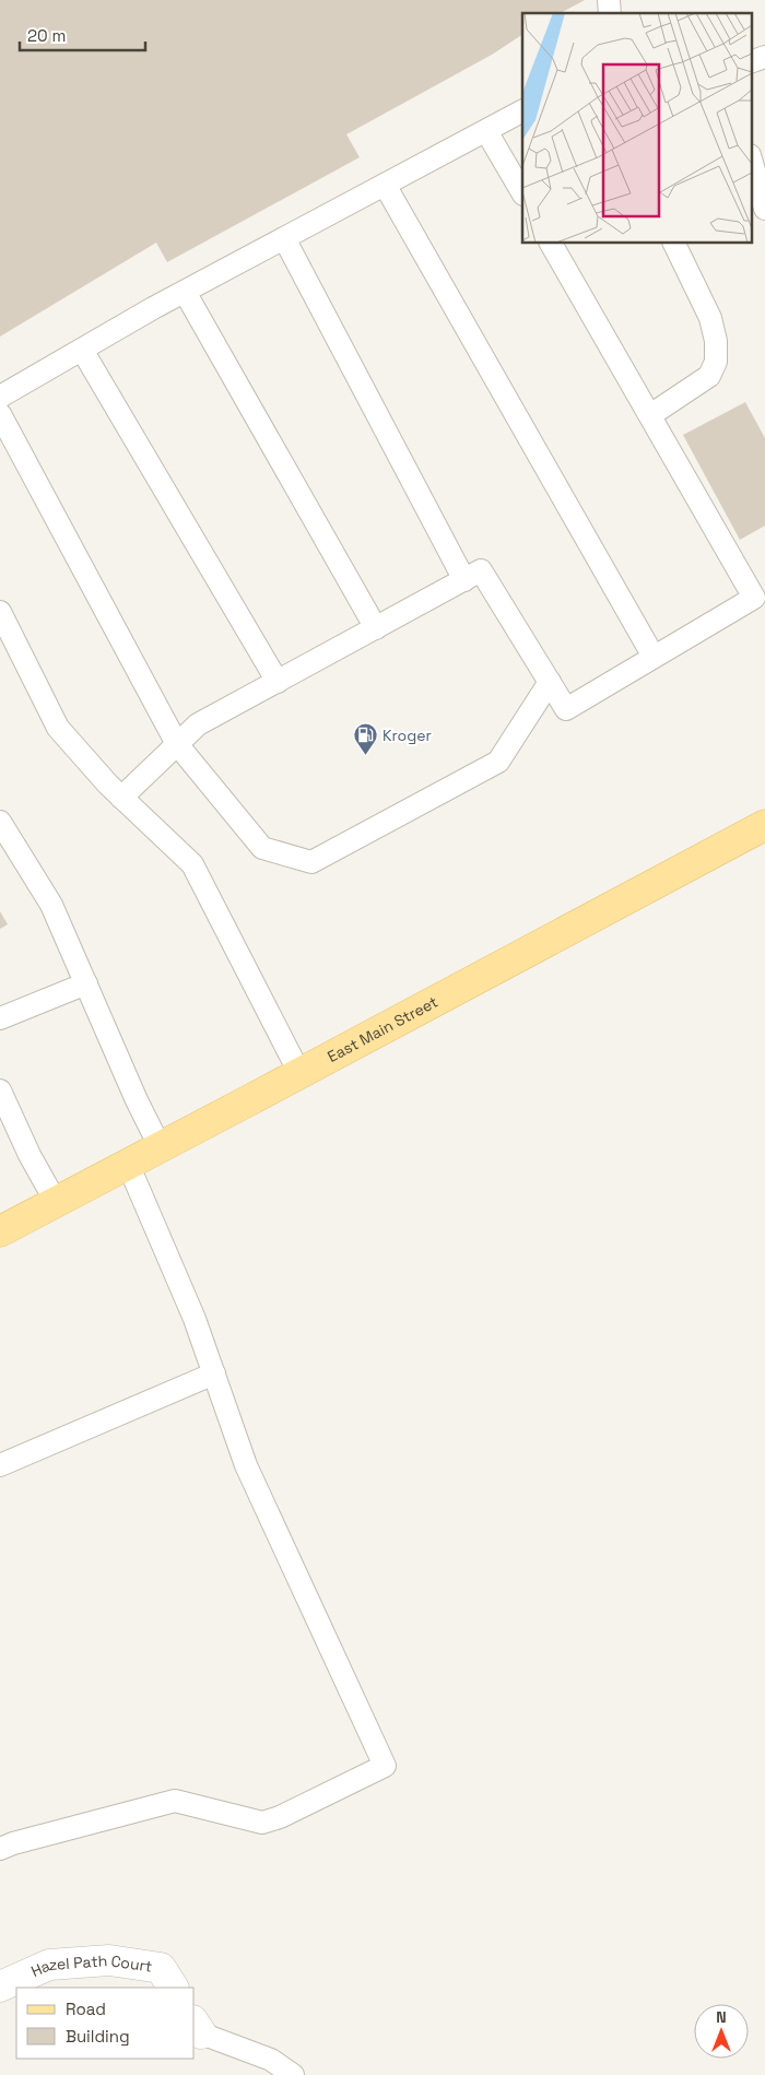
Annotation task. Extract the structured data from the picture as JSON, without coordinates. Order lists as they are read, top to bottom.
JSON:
{
  "streets": {
    "main road": ["East Main Street"],
    "street": ["Hazel Path Court"]
  },
  "places": {
    "fuel station": ["Kroger"]
  },
  "legend": ["Road", "Building"],
  "scale_bar": "20 m",
  "north": "top"
}
